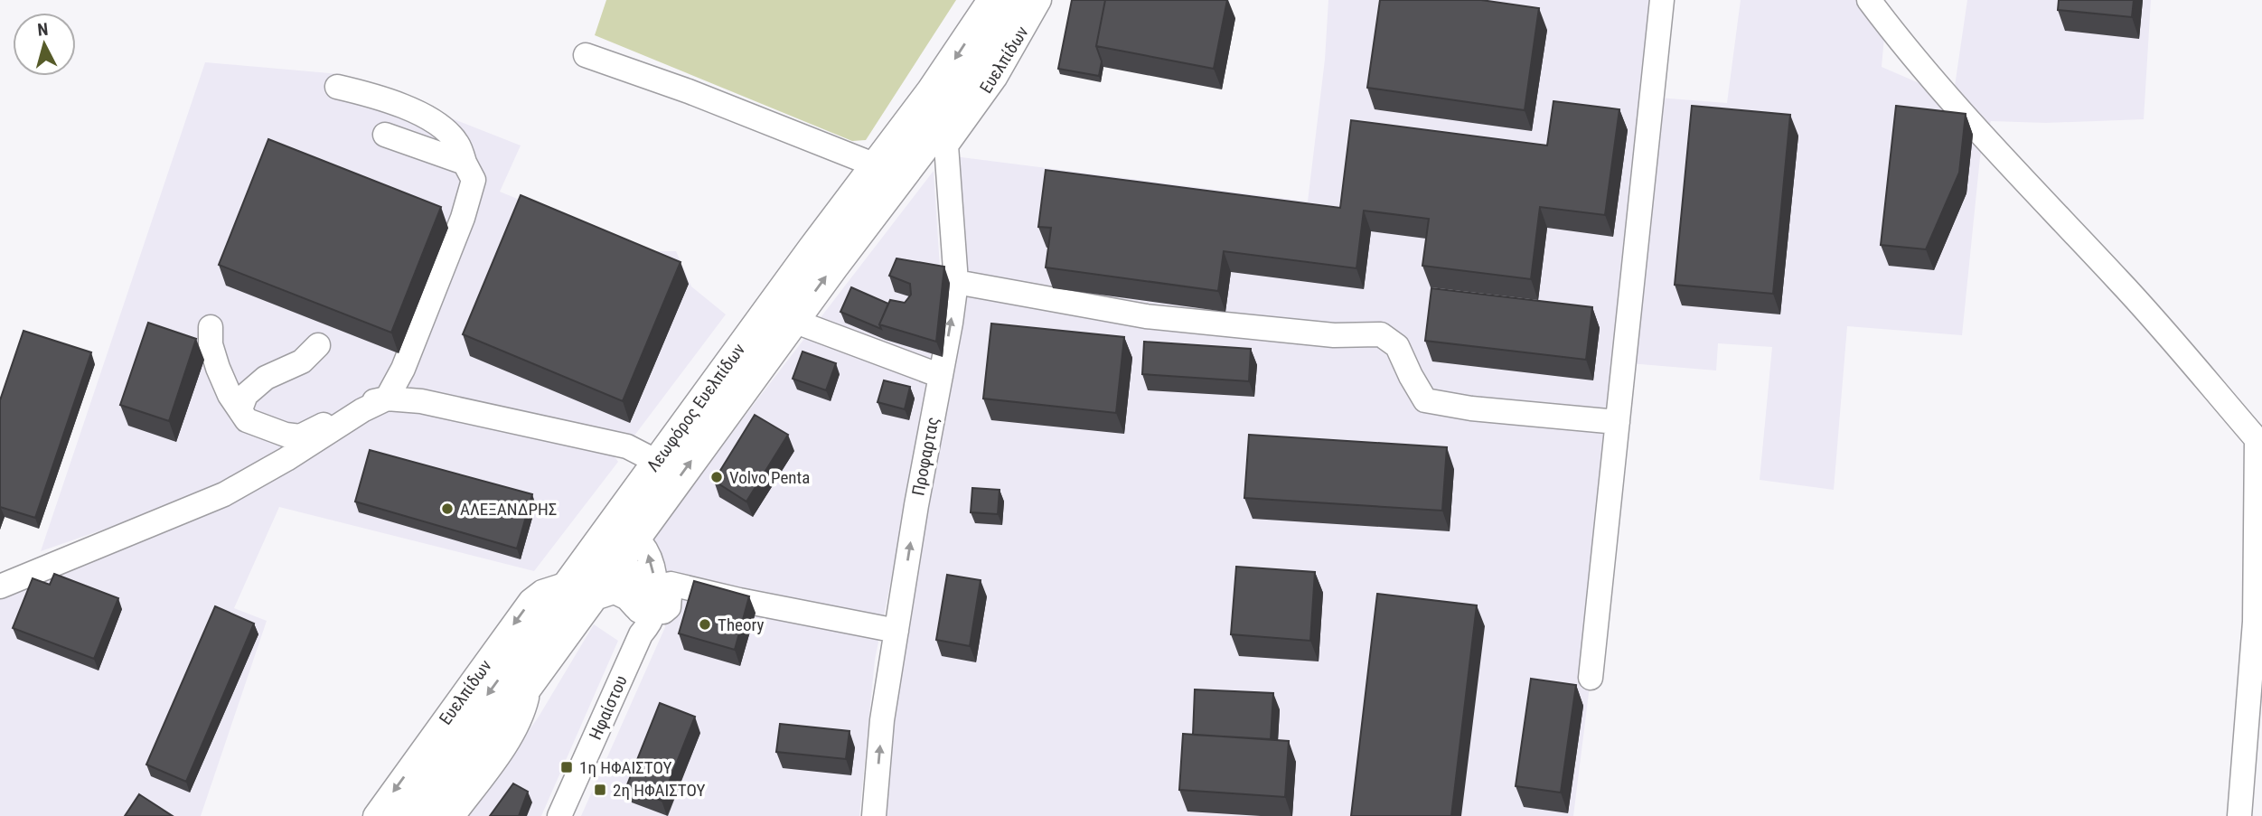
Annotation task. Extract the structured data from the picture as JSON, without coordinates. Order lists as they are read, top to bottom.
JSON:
{
  "streets": {
    "main road": ["Λεωφόρος Ευελπίδων"],
    "street": ["Ευελπίδων", "Προφαρτας", "Ηφαίστου"]
  },
  "crossings": [
    ["Ευελπίδων", "Λεωφόρος Ευελπίδων"],
    ["Λεωφόρος Ευελπίδων", "Προφαρτας"],
    ["Προφαρτας", "Ηφαίστου"]
  ],
  "one_way": ["Προφαρτας"],
  "places": {
    "other": ["Volvo Penta", "ΑΛΕΞΑΝΔΡΗΣ", "Theory"],
    "transit": ["1η ΗΦΑΙΣΤΟΥ", "2η ΗΦΑΙΣΤΟΥ"]
  },
  "north": "top"
}
